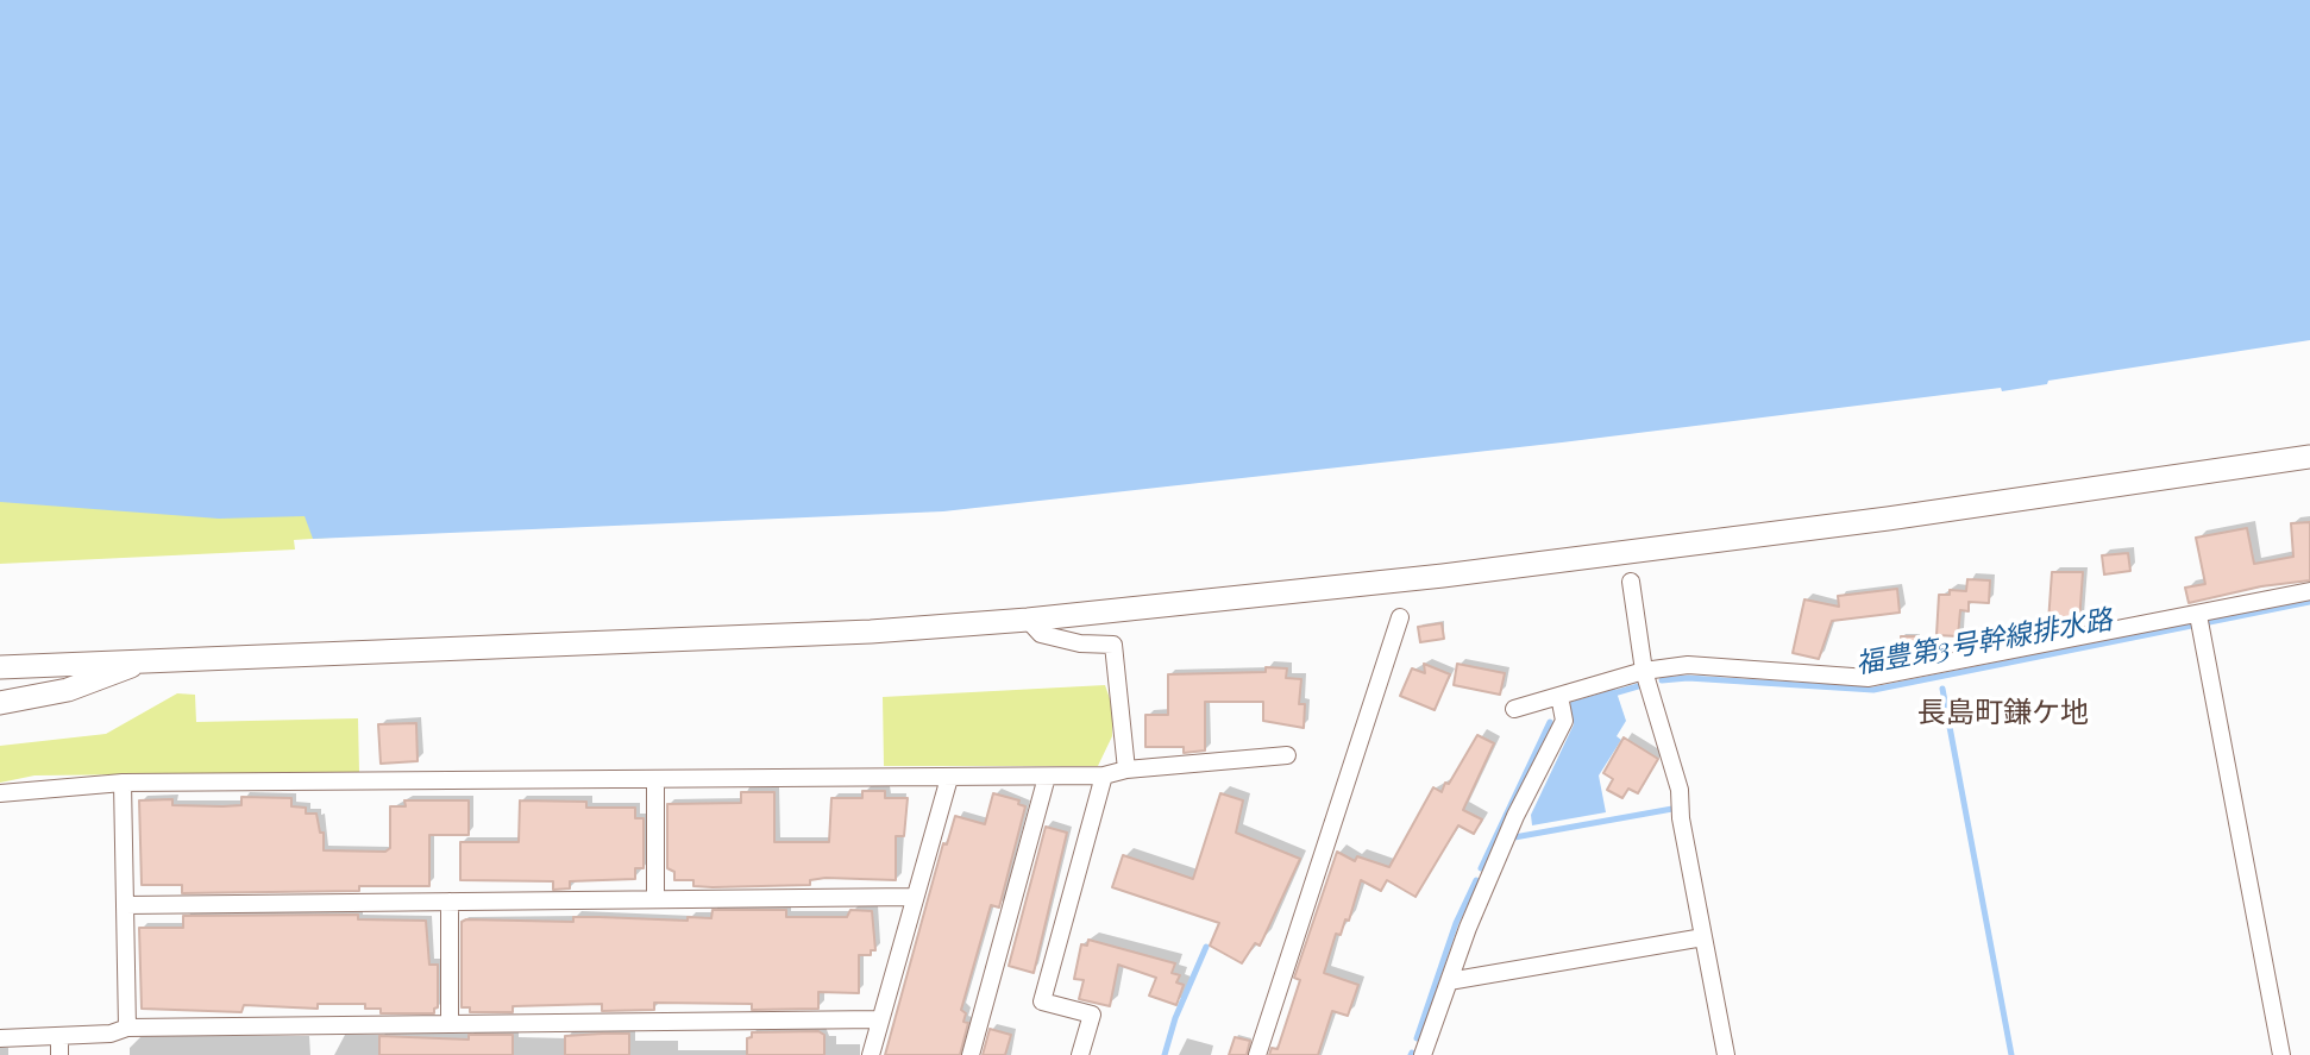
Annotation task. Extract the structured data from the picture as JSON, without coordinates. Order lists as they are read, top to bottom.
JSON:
{
  "districts": ["長島町鎌ケ地"],
  "water": ["福豊第3号幹線排水路"]
}
